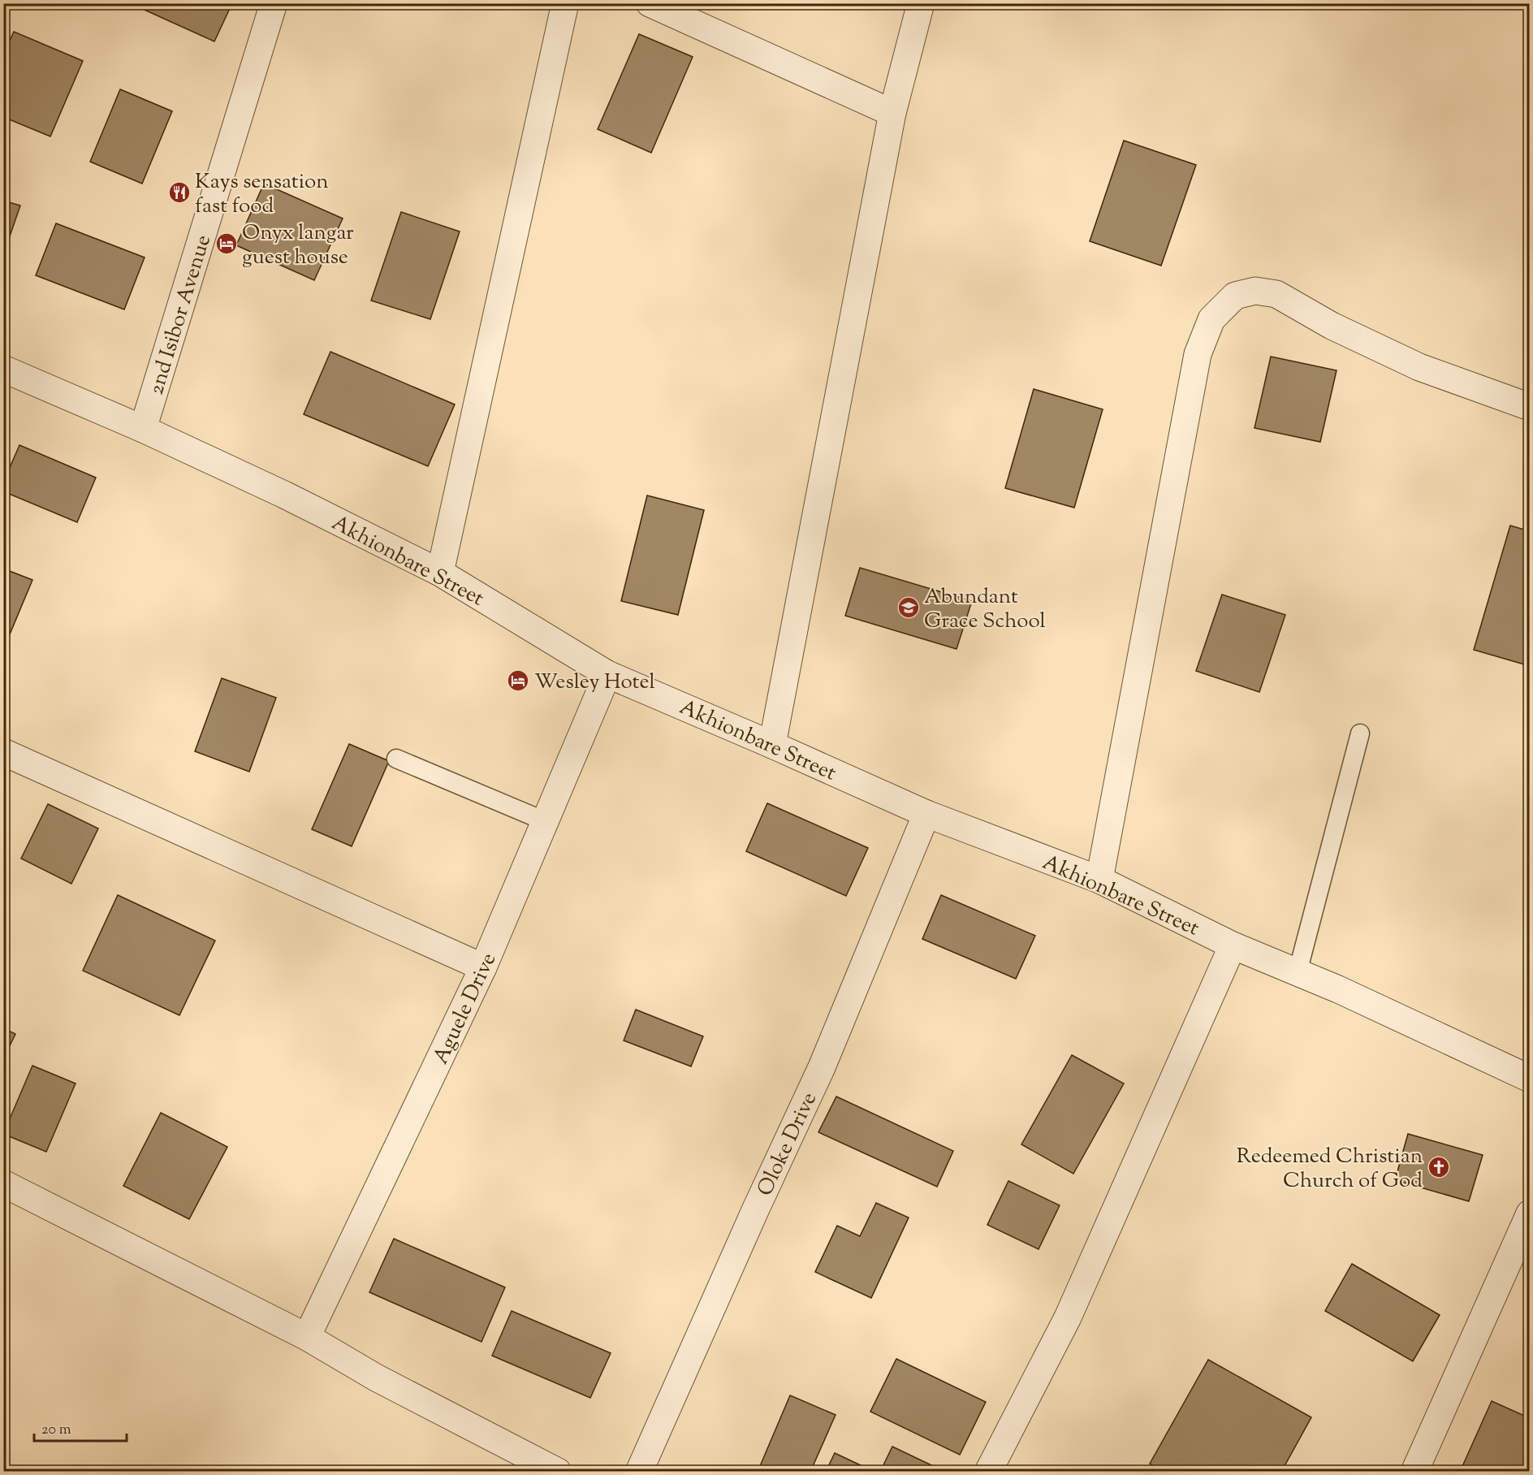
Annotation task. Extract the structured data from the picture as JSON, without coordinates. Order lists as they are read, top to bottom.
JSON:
{
  "streets": {
    "street": [
      "2nd Isibor Avenue",
      "Akhionbare Street",
      "Aguele Drive",
      "Oloke Drive"
    ]
  },
  "crossings": [
    ["2nd Isibor Avenue", "Akhionbare Street"],
    ["Akhionbare Street", "Aguele Drive"],
    ["Akhionbare Street", "Oloke Drive"]
  ],
  "places": {
    "restaurant": ["Kays sensation fast food"],
    "hotel": ["Onyx langar guest house", "Wesley Hotel"],
    "school or university": ["Abundant Grace School"],
    "church": ["Redeemed Christian Church of God"]
  },
  "scale_bar": "20 m"
}
